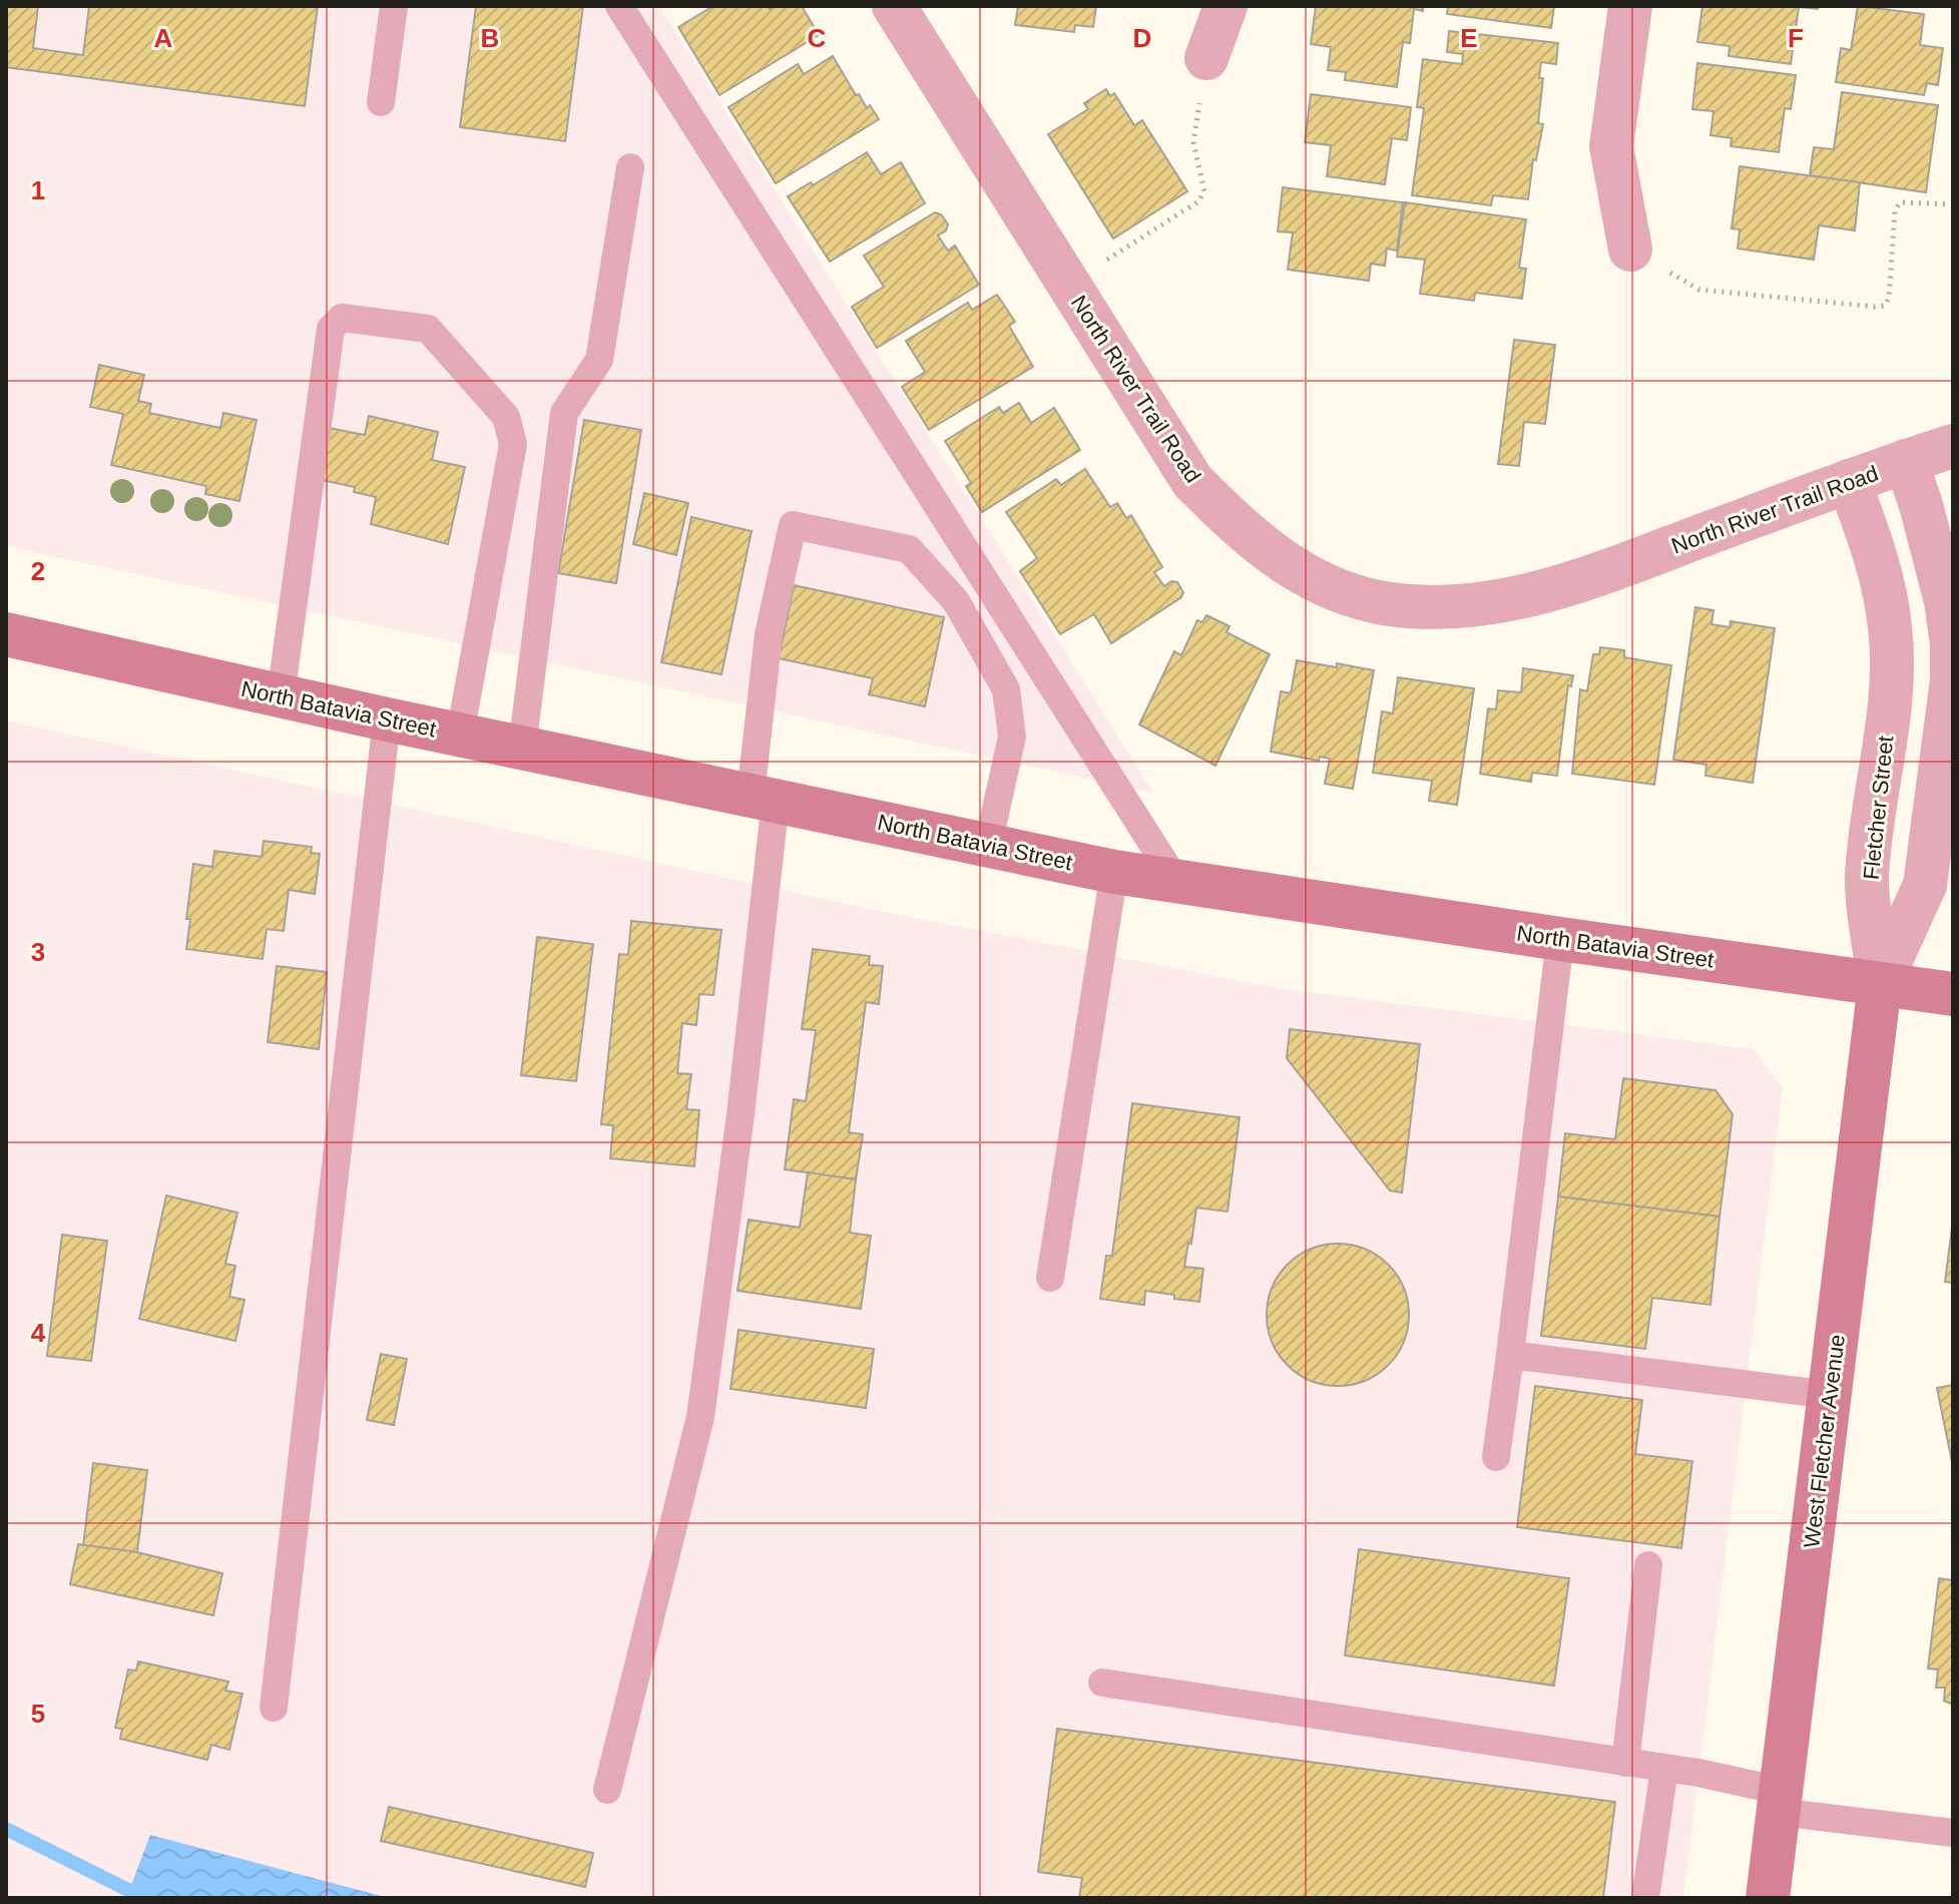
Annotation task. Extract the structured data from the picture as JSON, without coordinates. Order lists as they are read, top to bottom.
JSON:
{
  "streets": {
    "main road": ["North Batavia Street", "West Fletcher Avenue"],
    "street": ["North River Trail Road", "Fletcher Street"]
  },
  "crossings": [
    ["North River Trail Road", "Fletcher Street"],
    ["North Batavia Street", "Fletcher Street"],
    ["North Batavia Street", "West Fletcher Avenue"],
    ["Fletcher Street", "West Fletcher Avenue"]
  ],
  "grid": {
    "columns": [
      "A",
      "B",
      "C",
      "D",
      "E",
      "F"
    ],
    "rows": [
      "1",
      "2",
      "3",
      "4",
      "5"
    ]
  }
}
